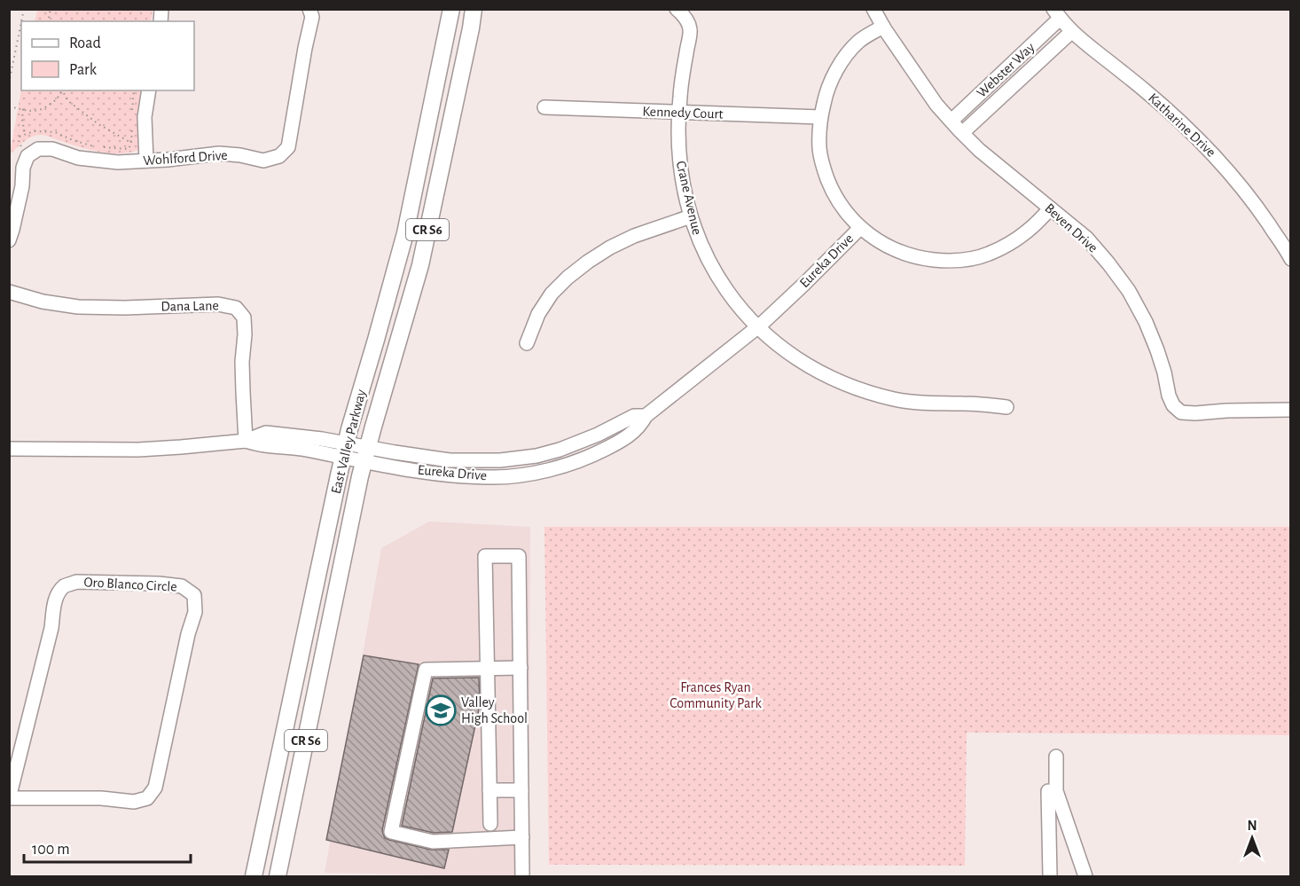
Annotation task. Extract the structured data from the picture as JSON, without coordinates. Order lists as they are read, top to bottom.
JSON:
{
  "streets": {
    "main road": ["CR S6", "East Valley Parkway"],
    "street": [
      "Webster Way",
      "Kennedy Court",
      "Katharine Drive",
      "Wohlford Drive",
      "Crane Avenue",
      "Beven Drive",
      "Eureka Drive",
      "Dana Lane",
      "Oro Blanco Circle"
    ]
  },
  "crossings": [
    ["Webster Way", "Katharine Drive"],
    ["Webster Way", "Beven Drive"],
    ["Kennedy Court", "Crane Avenue"],
    ["Crane Avenue", "Eureka Drive"],
    ["Eureka Drive", "Dana Lane"],
    ["Eureka Drive", "East Valley Parkway"]
  ],
  "parks": ["Frances Ryan Community Park"],
  "places": {
    "school or university": ["Valley High School"]
  },
  "legend": ["Road", "Park"],
  "scale_bar": "100 m",
  "north": "top"
}
